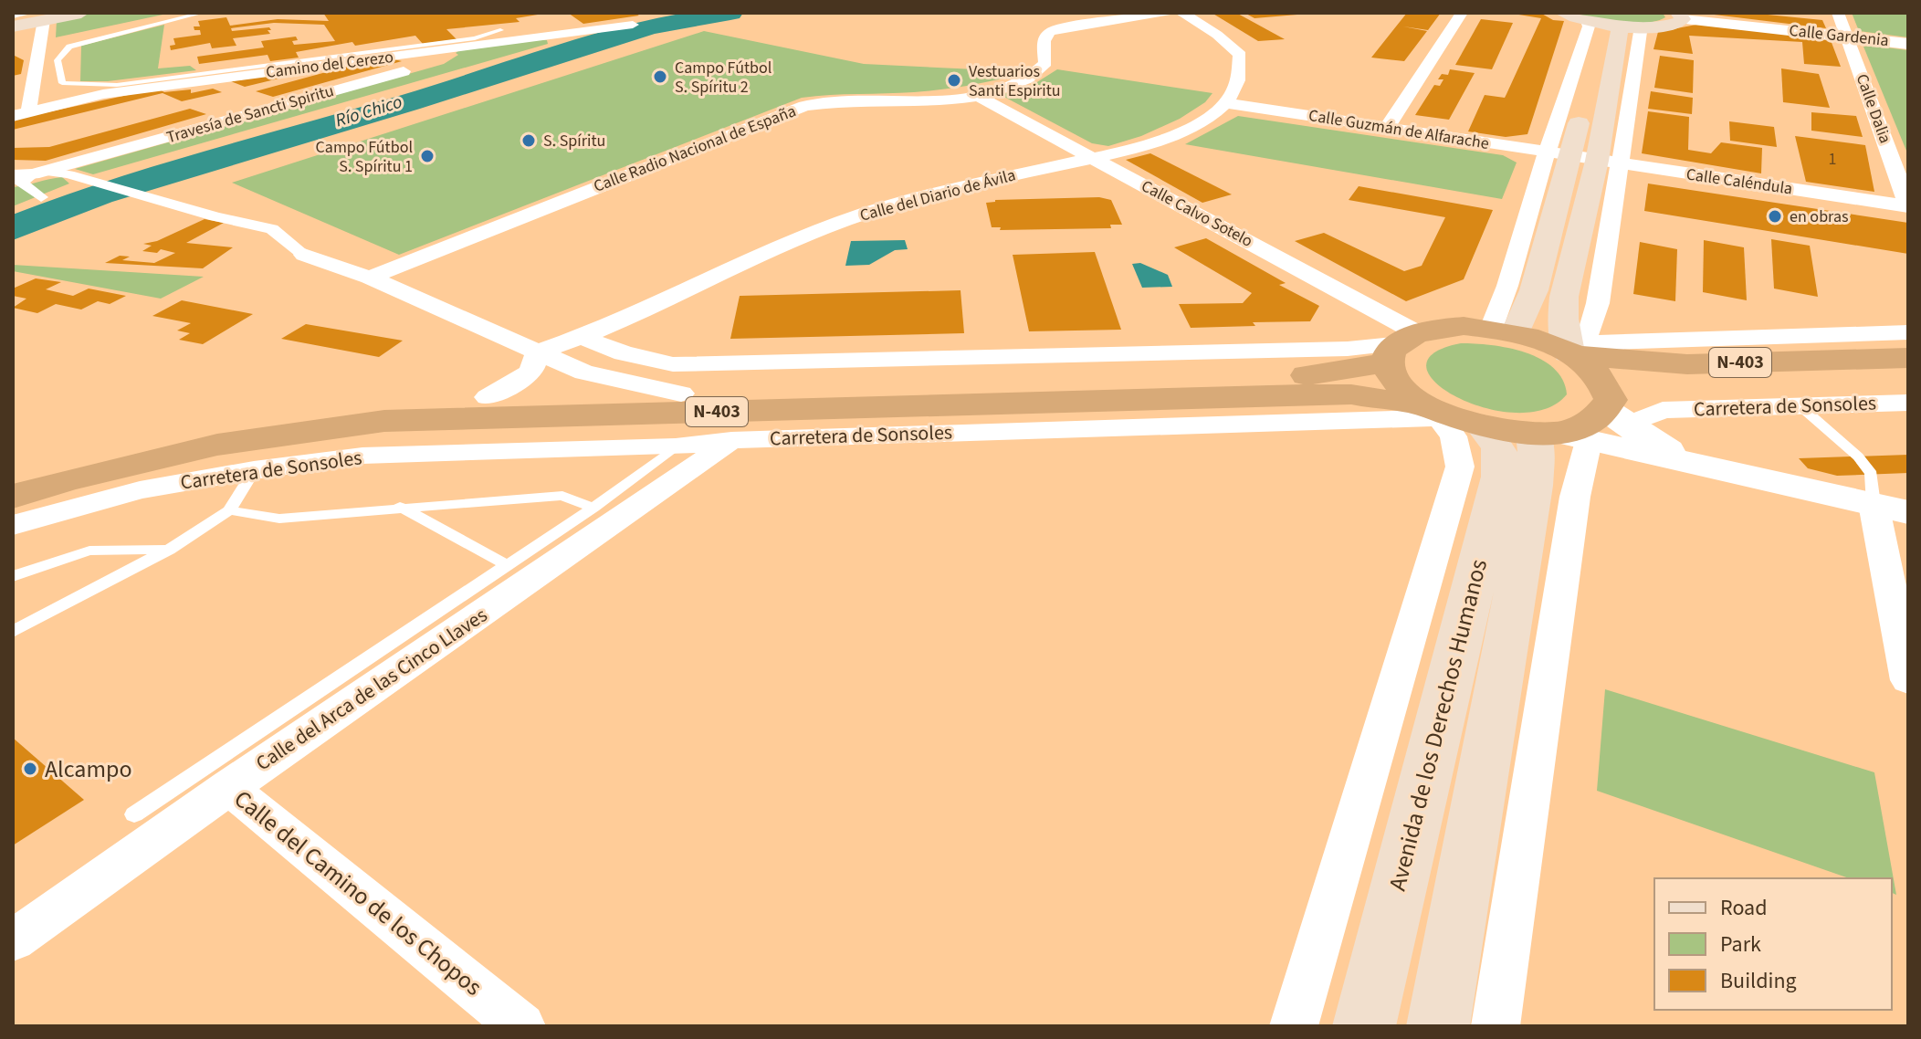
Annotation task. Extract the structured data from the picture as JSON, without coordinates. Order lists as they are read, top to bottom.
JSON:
{
  "streets": {
    "highway": ["N-403", "Carretera de Sonsoles"],
    "main road": ["Avenida de los Derechos Humanos"],
    "street": [
      "Calle Gardenia",
      "Camino del Cerezo",
      "Calle Dalia",
      "Travesía de Sancti Spiritu",
      "Calle Guzmán de Alfarache",
      "Calle Radio Nacional de España",
      "Calle Caléndula",
      "Calle del Diario de Ávila",
      "Calle Calvo Sotelo",
      "Calle del Arca de las Cinco Llaves",
      "Calle del Camino de los Chopos"
    ]
  },
  "crossings": [
    ["Calle Gardenia", "Calle Dalia"],
    ["Camino del Cerezo", "Travesía de Sancti Spiritu"],
    ["Calle Dalia", "Calle Caléndula"],
    ["Calle Guzmán de Alfarache", "Calle Caléndula"],
    ["Calle Guzmán de Alfarache", "Calle del Diario de Ávila"],
    ["Calle Radio Nacional de España", "Calle Calvo Sotelo"],
    ["Calle del Diario de Ávila", "Calle Calvo Sotelo"],
    ["Calle Calvo Sotelo", "N-403"],
    ["N-403", "Carretera de Sonsoles"],
    ["N-403", "Avenida de los Derechos Humanos"],
    ["Carretera de Sonsoles", "Calle del Arca de las Cinco Llaves"],
    ["Carretera de Sonsoles", "Avenida de los Derechos Humanos"],
    ["Calle del Arca de las Cinco Llaves", "Calle del Camino de los Chopos"]
  ],
  "water": ["Río Chico"],
  "places": [
    "Campo Fútbol S. Spíritu 2",
    "Vestuarios Santi Espiritu",
    "S. Spíritu",
    "Campo Fútbol S. Spíritu 1",
    "en obras",
    "Alcampo"
  ],
  "house_numbers": ["1"],
  "legend": ["Road", "Park", "Building"]
}
